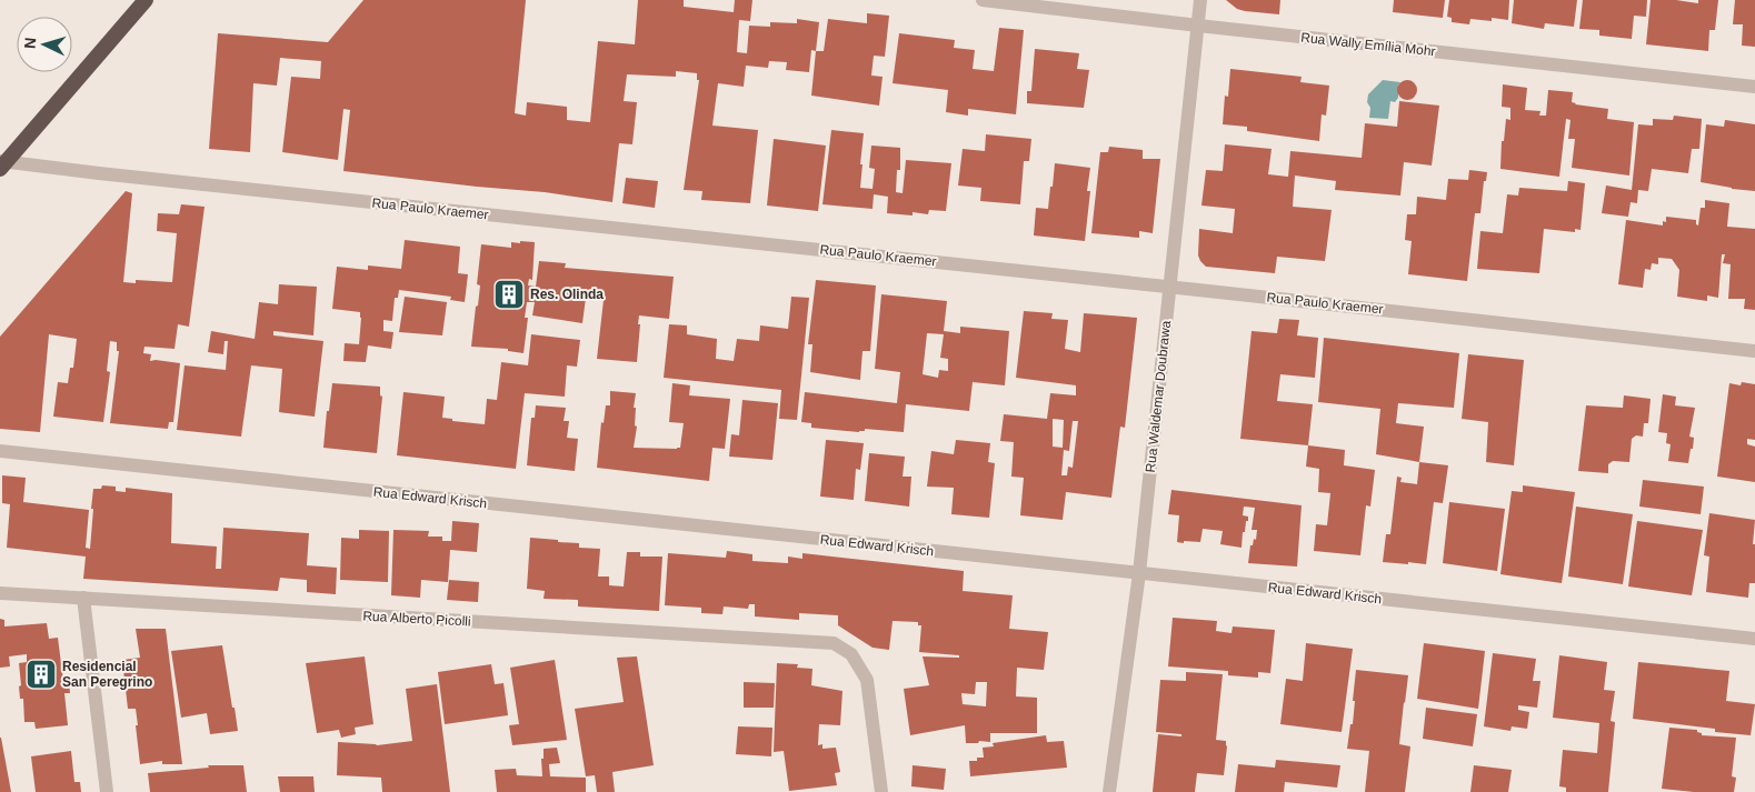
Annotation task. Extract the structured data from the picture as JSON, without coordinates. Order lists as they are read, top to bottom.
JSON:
{
  "streets": {
    "street": [
      "Rua Wally Emília Mohr",
      "Rua Paulo Kraemer",
      "Rua Waldemar Doubrawa",
      "Rua Edward Krisch",
      "Rua Alberto Picolli"
    ]
  },
  "crossings": [
    ["Rua Wally Emília Mohr", "Rua Waldemar Doubrawa"],
    ["Rua Paulo Kraemer", "Rua Waldemar Doubrawa"],
    ["Rua Waldemar Doubrawa", "Rua Edward Krisch"]
  ],
  "places": {
    "building": ["Res. Olinda", "Residencial San Peregrino"]
  },
  "north": "left"
}
